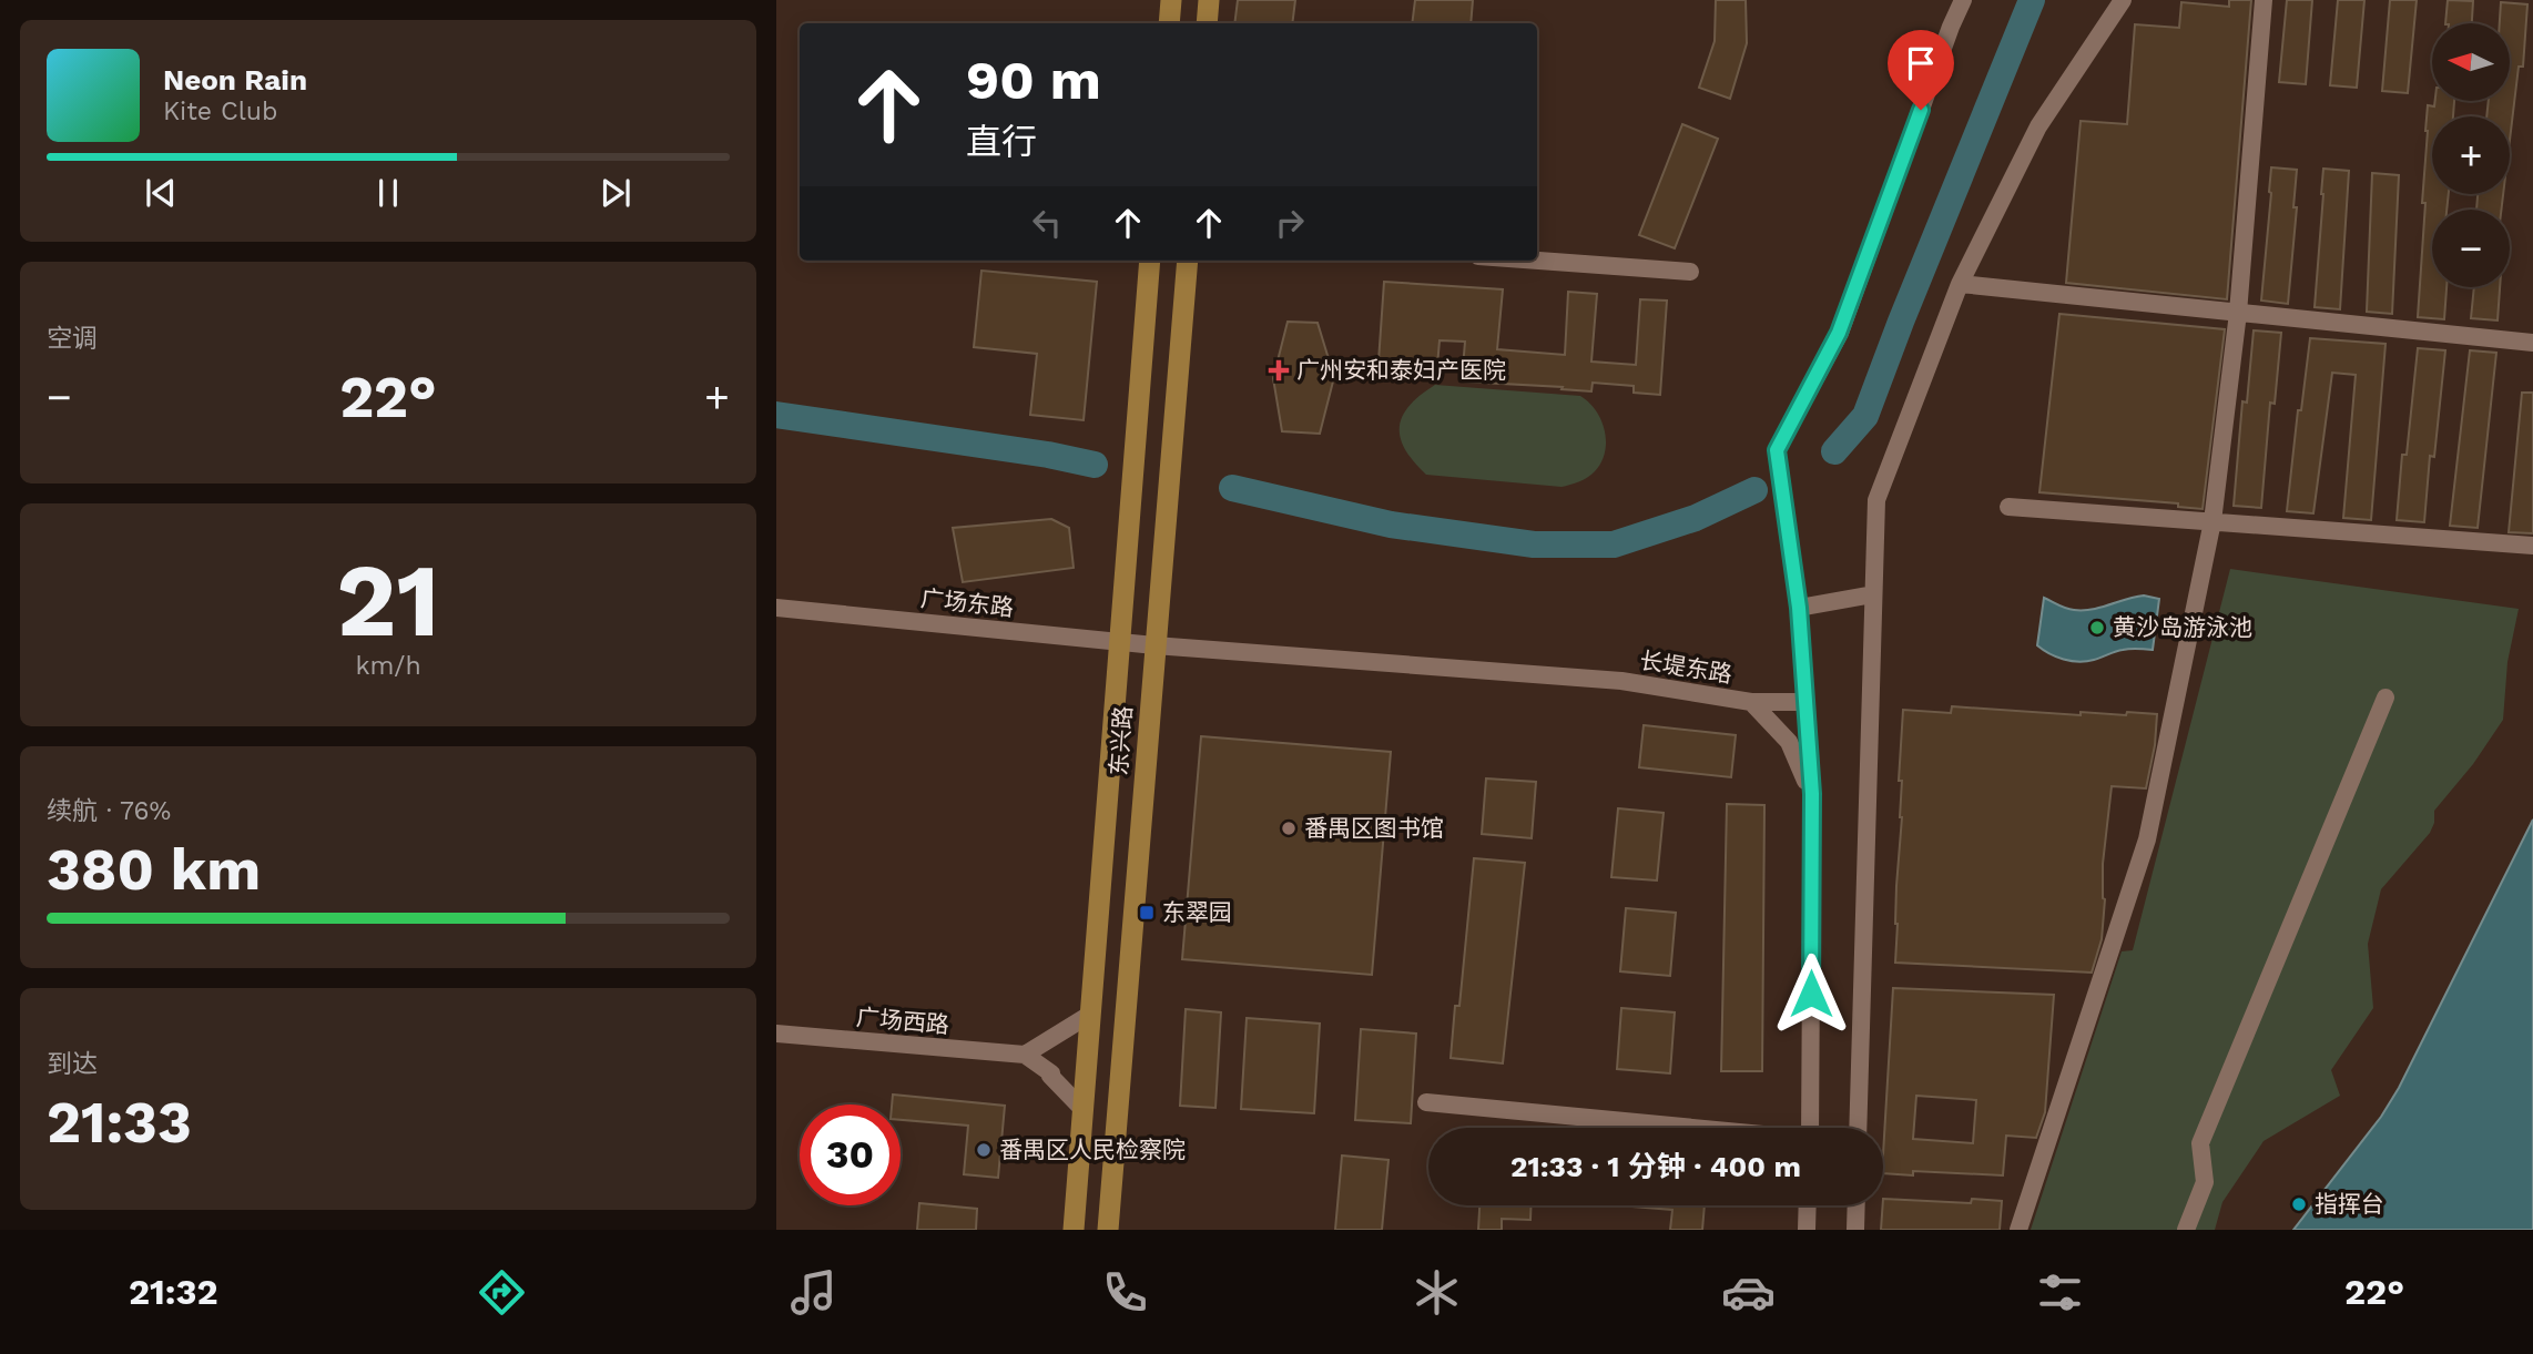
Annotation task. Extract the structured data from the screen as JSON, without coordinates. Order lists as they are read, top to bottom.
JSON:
{
  "streets": {
    "main road": ["东兴路"],
    "street": ["广场东路", "长堤东路", "广场西路"]
  },
  "crossings": [
    ["广场东路", "长堤东路"],
    ["广场东路", "东兴路"],
    ["长堤东路", "东兴路"]
  ],
  "places": {
    "health": ["广州安和泰妇产医院"],
    "other": [
      "黄沙岛游泳池",
      "番禺区图书馆",
      "番禺区人民检察院",
      "指挥台"
    ],
    "transit": ["东翠园"]
  },
  "north": "left",
  "page": {
    "map_buttons": ["+", "−"],
    "turn": ["90 m", "直行"],
    "song": ["Neon Rain", "Kite Club"],
    "tile": [
      "空调",
      ["21", "km/h"],
      ["续航 · 76%", "380 km"],
      ["到达", "21:33"]
    ],
    "heat": ["−", "22°", "+"],
    "limit": "30",
    "trip": "21:33 · 1 分钟 · 400 m",
    "tabs": ["21:32", "22°"]
  }
}
